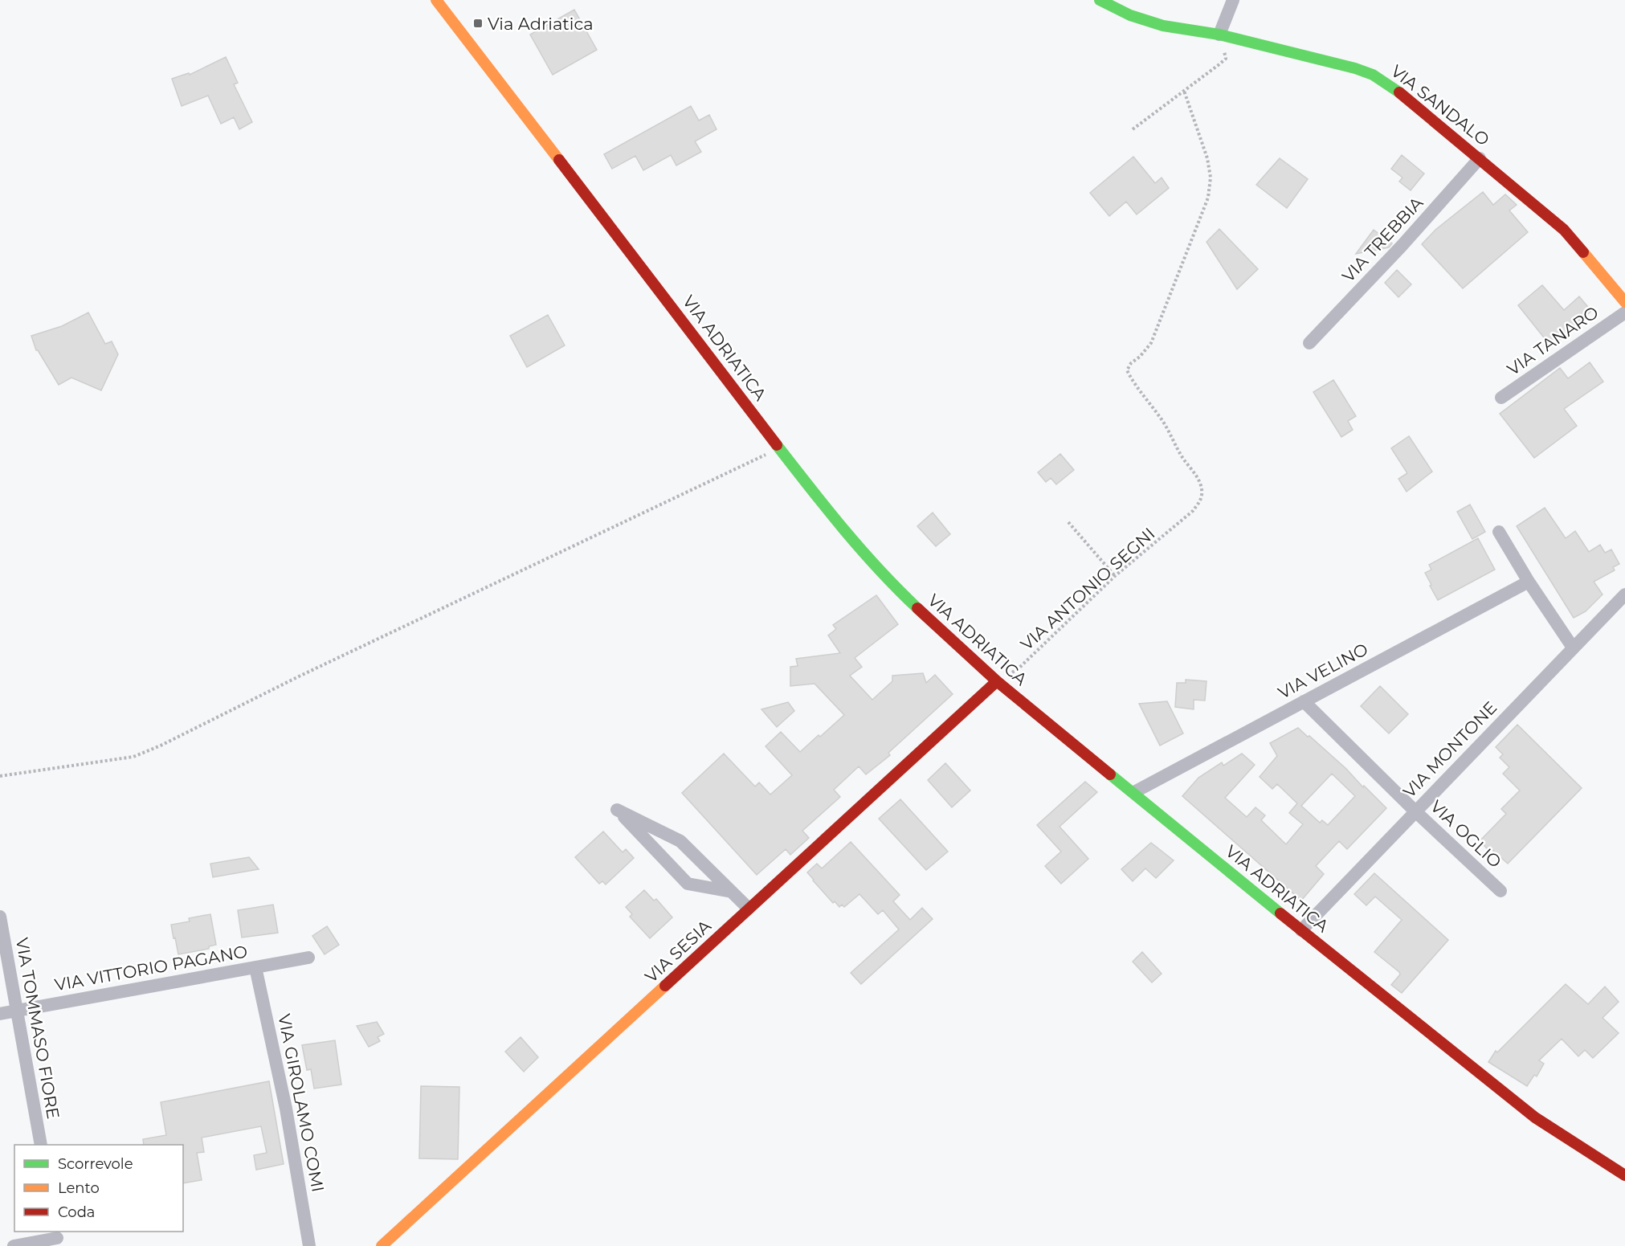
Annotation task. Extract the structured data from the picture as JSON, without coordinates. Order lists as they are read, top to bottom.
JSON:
{
  "streets": {
    "street": [
      "VIA SANDALO",
      "VIA TREBBIA",
      "VIA TANARO",
      "VIA ADRIATICA",
      "VIA VELINO",
      "VIA MONTONE",
      "VIA OGLIO",
      "VIA SESIA",
      "VIA VITTORIO PAGANO",
      "VIA TOMMASO FIORE",
      "VIA GIROLAMO COMI"
    ],
    "path": ["VIA ANTONIO SEGNI"]
  },
  "crossings": [
    ["VIA SANDALO", "VIA TREBBIA"],
    ["VIA ADRIATICA", "VIA ANTONIO SEGNI"],
    ["VIA ADRIATICA", "VIA VELINO"],
    ["VIA ADRIATICA", "VIA MONTONE"],
    ["VIA ADRIATICA", "VIA SESIA"],
    ["VIA ANTONIO SEGNI", "VIA SESIA"],
    ["VIA VELINO", "VIA OGLIO"],
    ["VIA MONTONE", "VIA OGLIO"],
    ["VIA VITTORIO PAGANO", "VIA TOMMASO FIORE"],
    ["VIA VITTORIO PAGANO", "VIA GIROLAMO COMI"]
  ],
  "places": {
    "transit": ["Via Adriatica"]
  },
  "legend": ["Scorrevole", "Lento", "Coda"]
}
